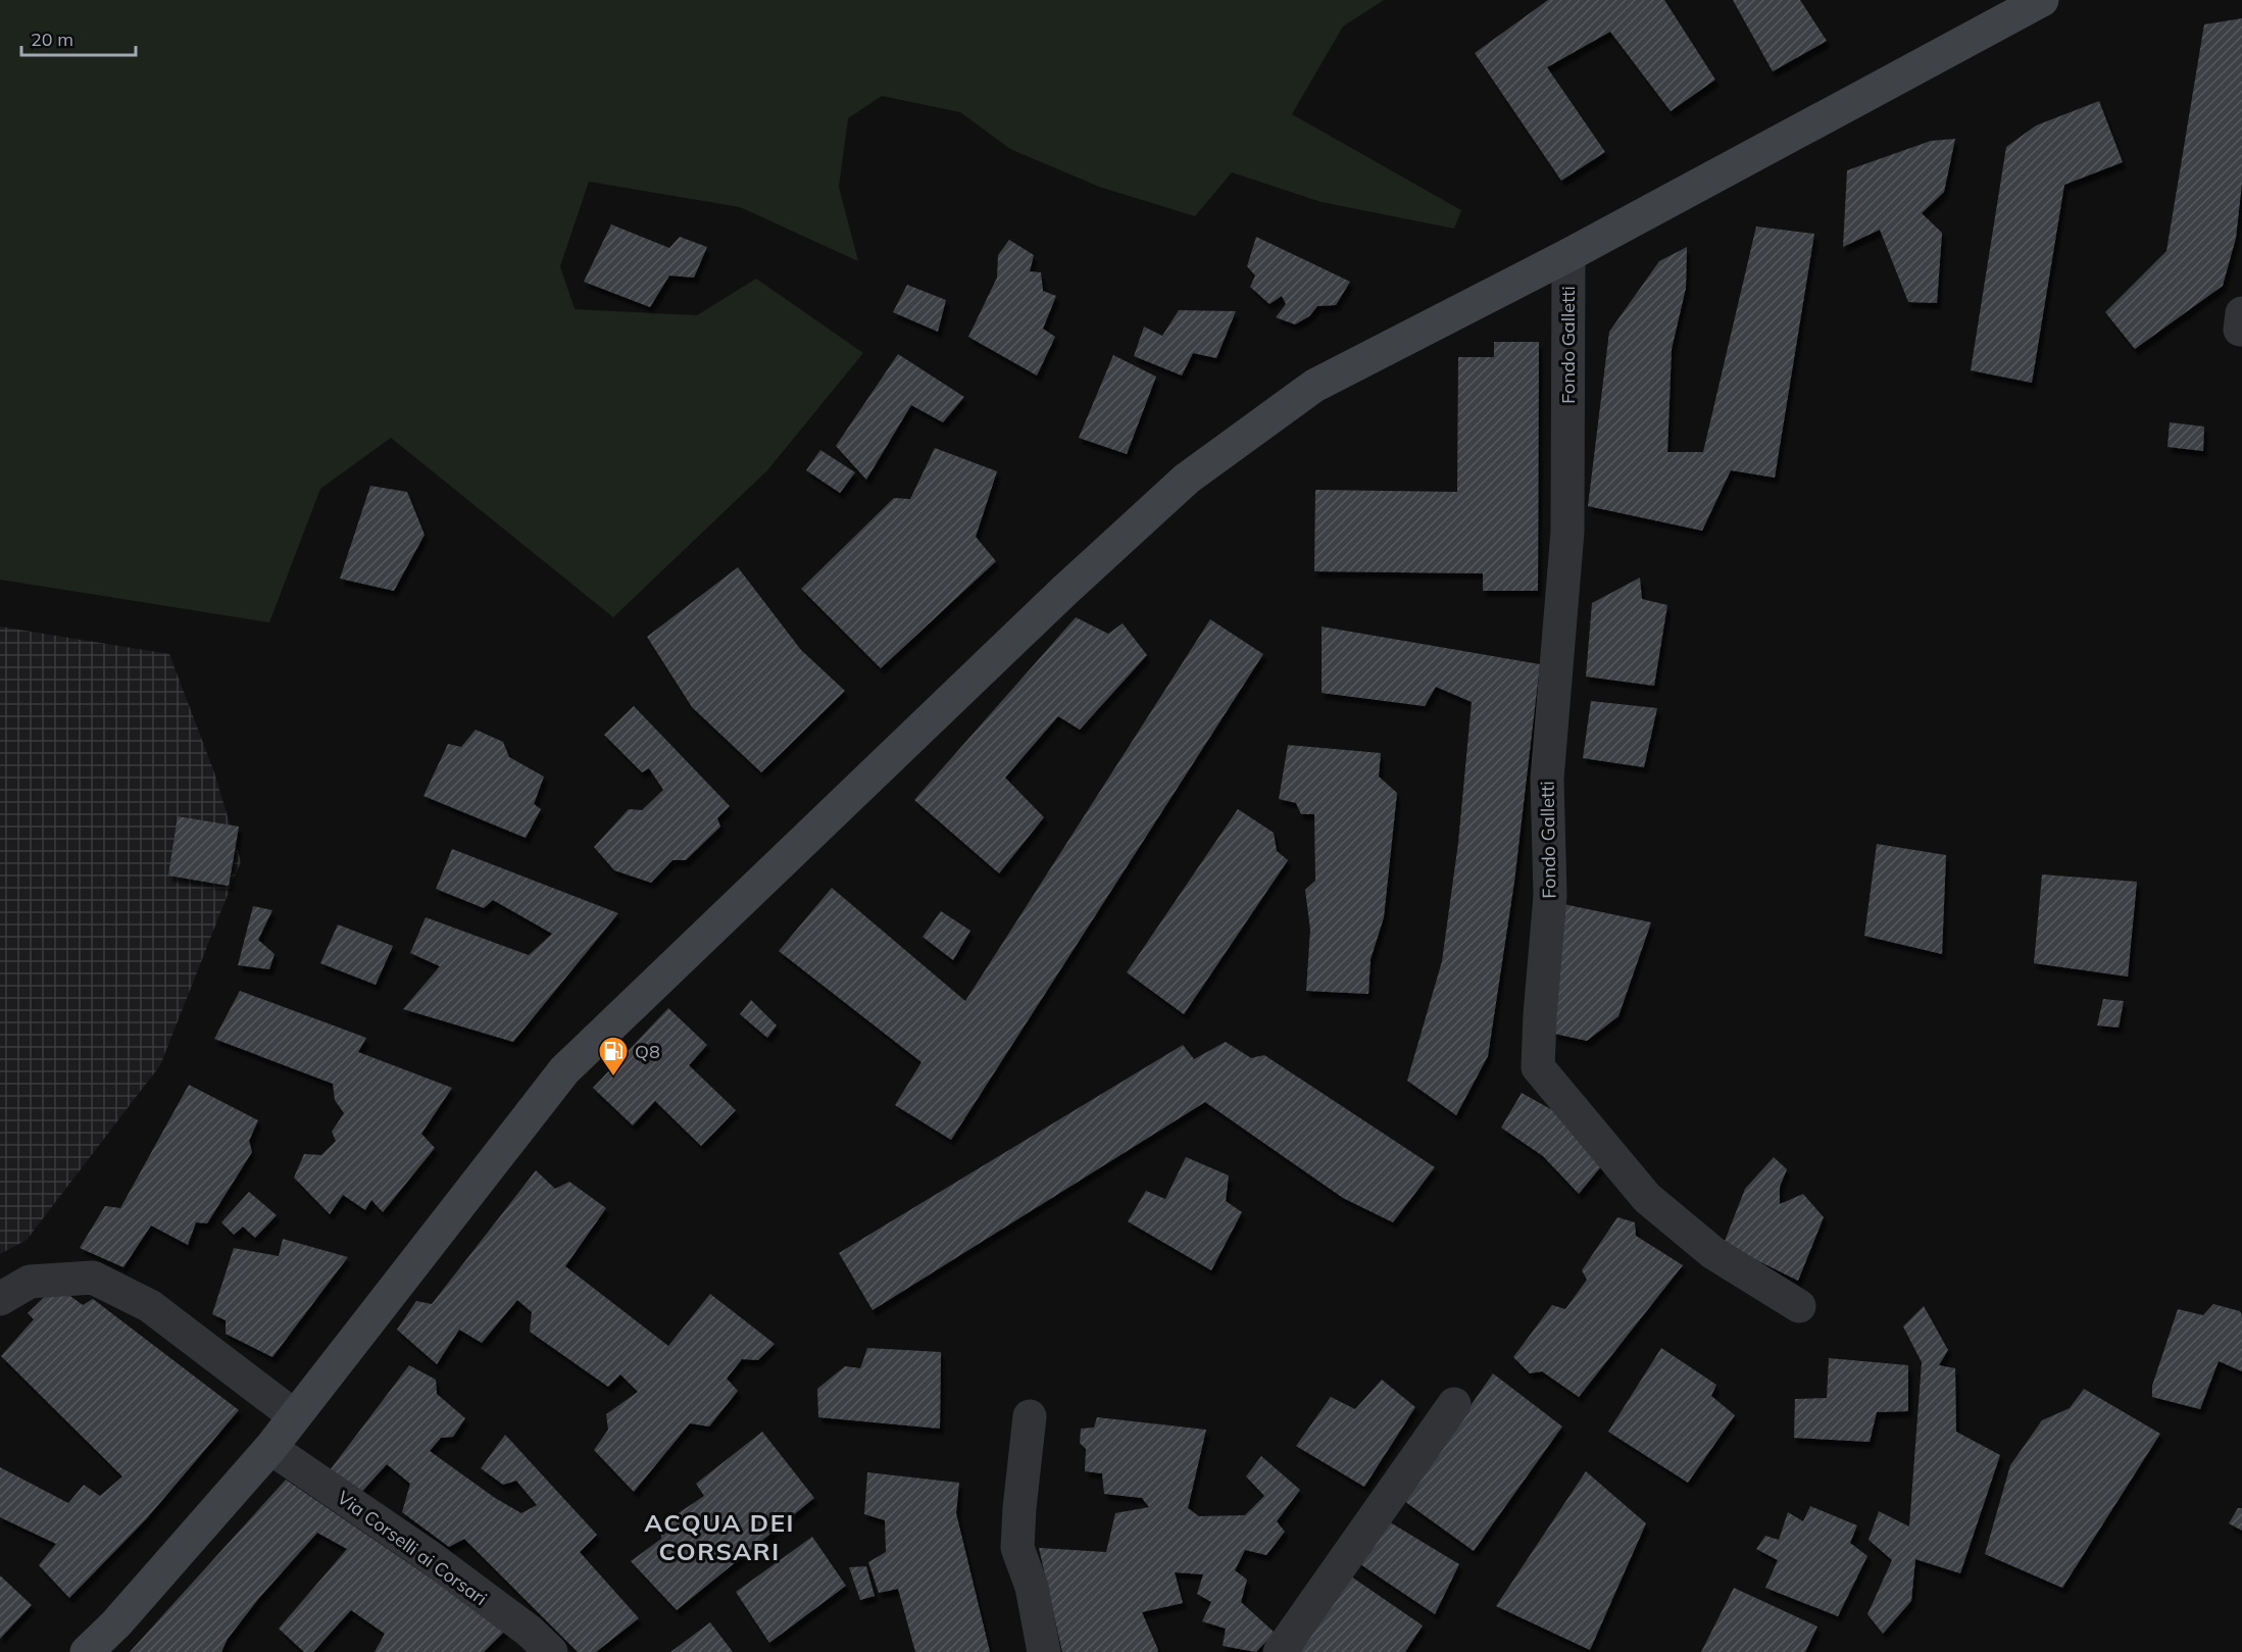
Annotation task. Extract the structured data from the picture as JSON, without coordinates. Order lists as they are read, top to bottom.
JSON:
{
  "streets": {
    "street": ["Fondo Galletti", "Via Corselli ai Corsari"]
  },
  "districts": ["ACQUA DEI CORSARI"],
  "places": {
    "fuel station": ["Q8"]
  },
  "scale_bar": "20 m"
}
